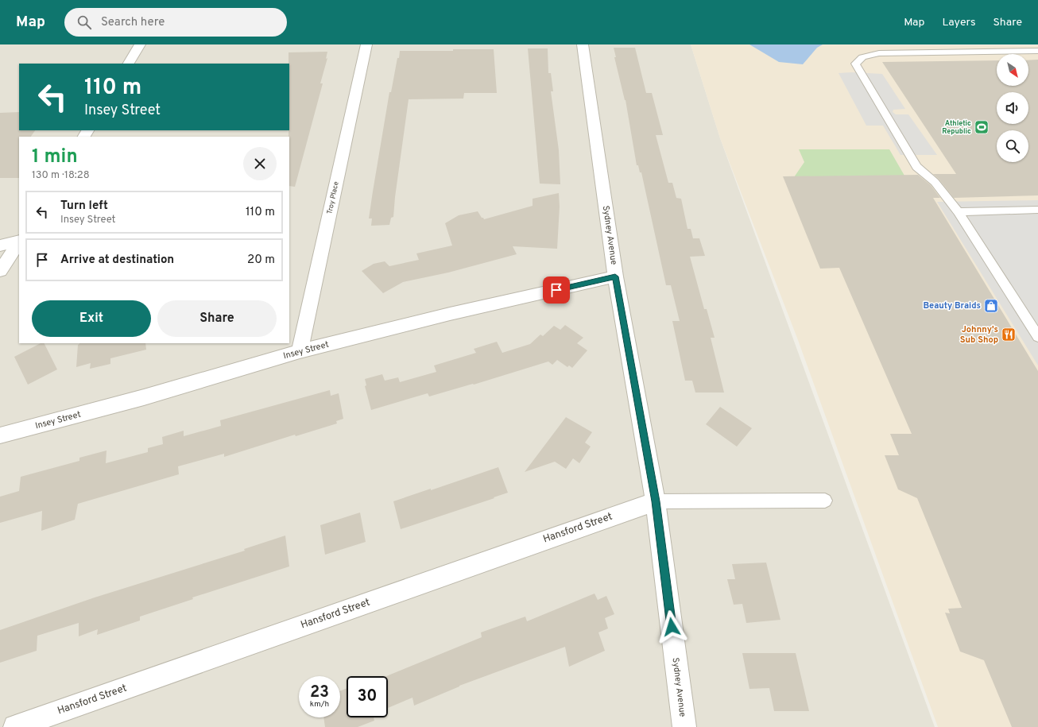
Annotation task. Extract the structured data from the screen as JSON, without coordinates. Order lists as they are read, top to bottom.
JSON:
{
  "streets": {
    "street": [
      "Troy Place",
      "Sydney Avenue",
      "Insey Street",
      "Hansford Street"
    ]
  },
  "crossings": [
    ["Troy Place", "Insey Street"],
    ["Sydney Avenue", "Insey Street"],
    ["Sydney Avenue", "Hansford Street"]
  ],
  "places": {
    "sports": ["Athletic Republic"],
    "shop": ["Beauty Braids"],
    "restaurant": ["Johnny's Sub Shop"]
  },
  "north": "bottom right",
  "page": {
    "header": "Map",
    "search": "Search here",
    "nav": ["Map", "Layers", "Share"],
    "turn": ["110 m", "Insey Street"],
    "heading": ["1 min", "130 m · 18:28"],
    "list": [
      {
        "name": "Turn left",
        "note": "Insey Street",
        "value": "110 m"
      },
      {
        "name": "Arrive at destination",
        "value": "20 m"
      }
    ],
    "buttons": ["Exit", "Share"],
    "speed": "23 km/h",
    "limit": "30"
  }
}
